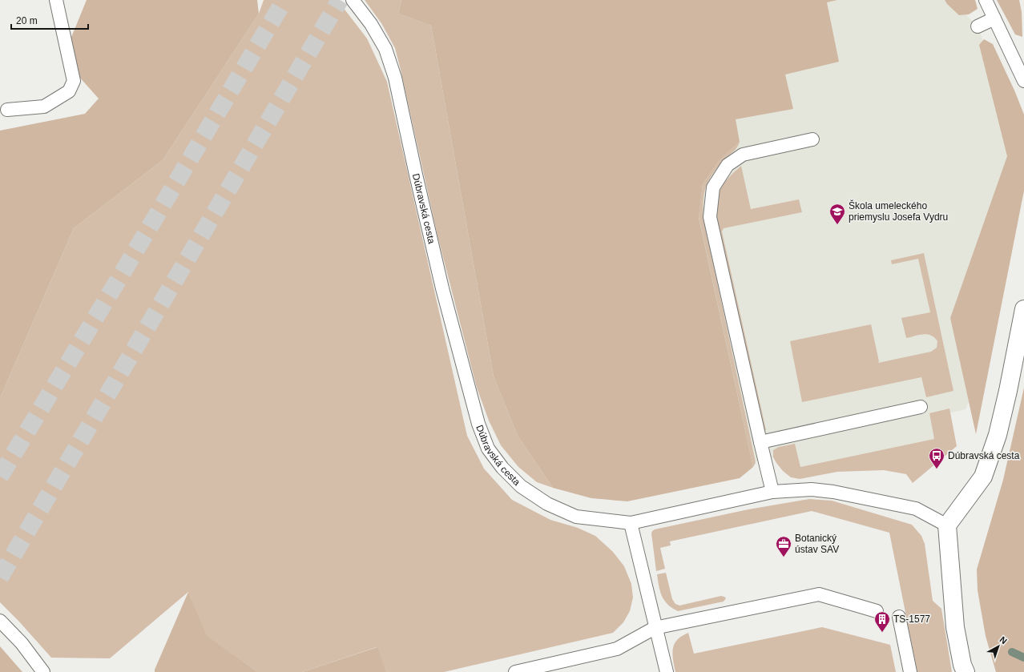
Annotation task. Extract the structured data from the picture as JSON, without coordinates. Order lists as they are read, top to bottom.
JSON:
{
  "streets": {
    "lane": ["Dúbravská cesta"]
  },
  "places": {
    "school or university": ["Škola umeleckého priemyslu Josefa Vydru"],
    "bus stop": ["Dúbravská cesta"],
    "office": ["Botanický ústav SAV"],
    "building": ["TS-1577"]
  },
  "scale_bar": "20 m",
  "north": "top right"
}
